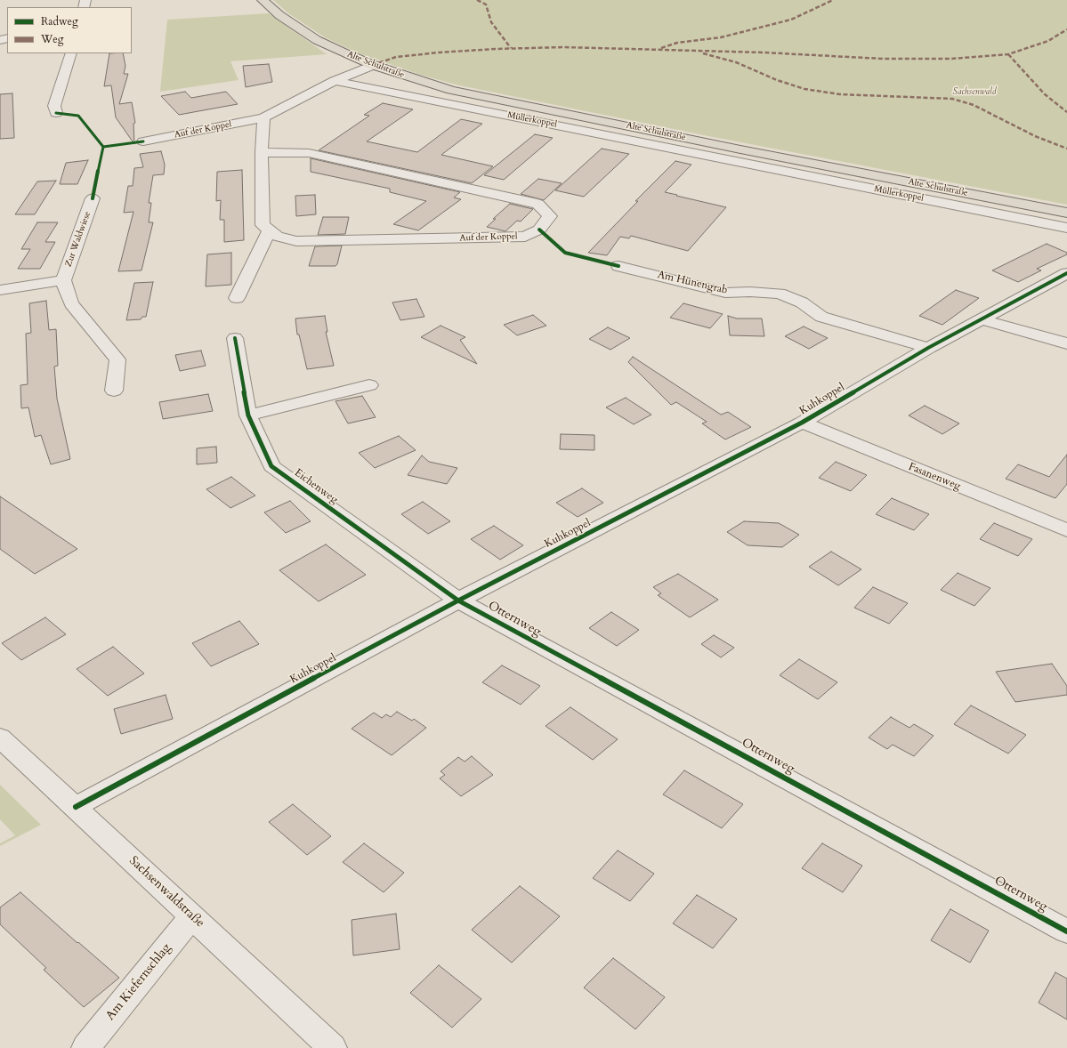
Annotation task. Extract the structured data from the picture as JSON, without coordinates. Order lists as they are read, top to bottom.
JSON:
{
  "streets": {
    "main road": ["Alte Schulstraße"],
    "street": [
      "Müllerkoppel",
      "Auf der Koppel",
      "Zur Waldwiese",
      "Am Hünengrab",
      "Kuhkoppel",
      "Fasanenweg",
      "Eichenweg",
      "Otternweg",
      "Sachsenwaldstraße",
      "Am Kiefernschlag"
    ]
  },
  "crossings": [
    ["Alte Schulstraße", "Auf der Koppel"],
    ["Müllerkoppel", "Auf der Koppel"],
    ["Am Hünengrab", "Kuhkoppel"],
    ["Kuhkoppel", "Fasanenweg"],
    ["Kuhkoppel", "Eichenweg"],
    ["Kuhkoppel", "Otternweg"],
    ["Kuhkoppel", "Sachsenwaldstraße"],
    ["Eichenweg", "Otternweg"],
    ["Sachsenwaldstraße", "Am Kiefernschlag"]
  ],
  "parks": ["Sachsenwald"],
  "legend": ["Radweg", "Weg"]
}
